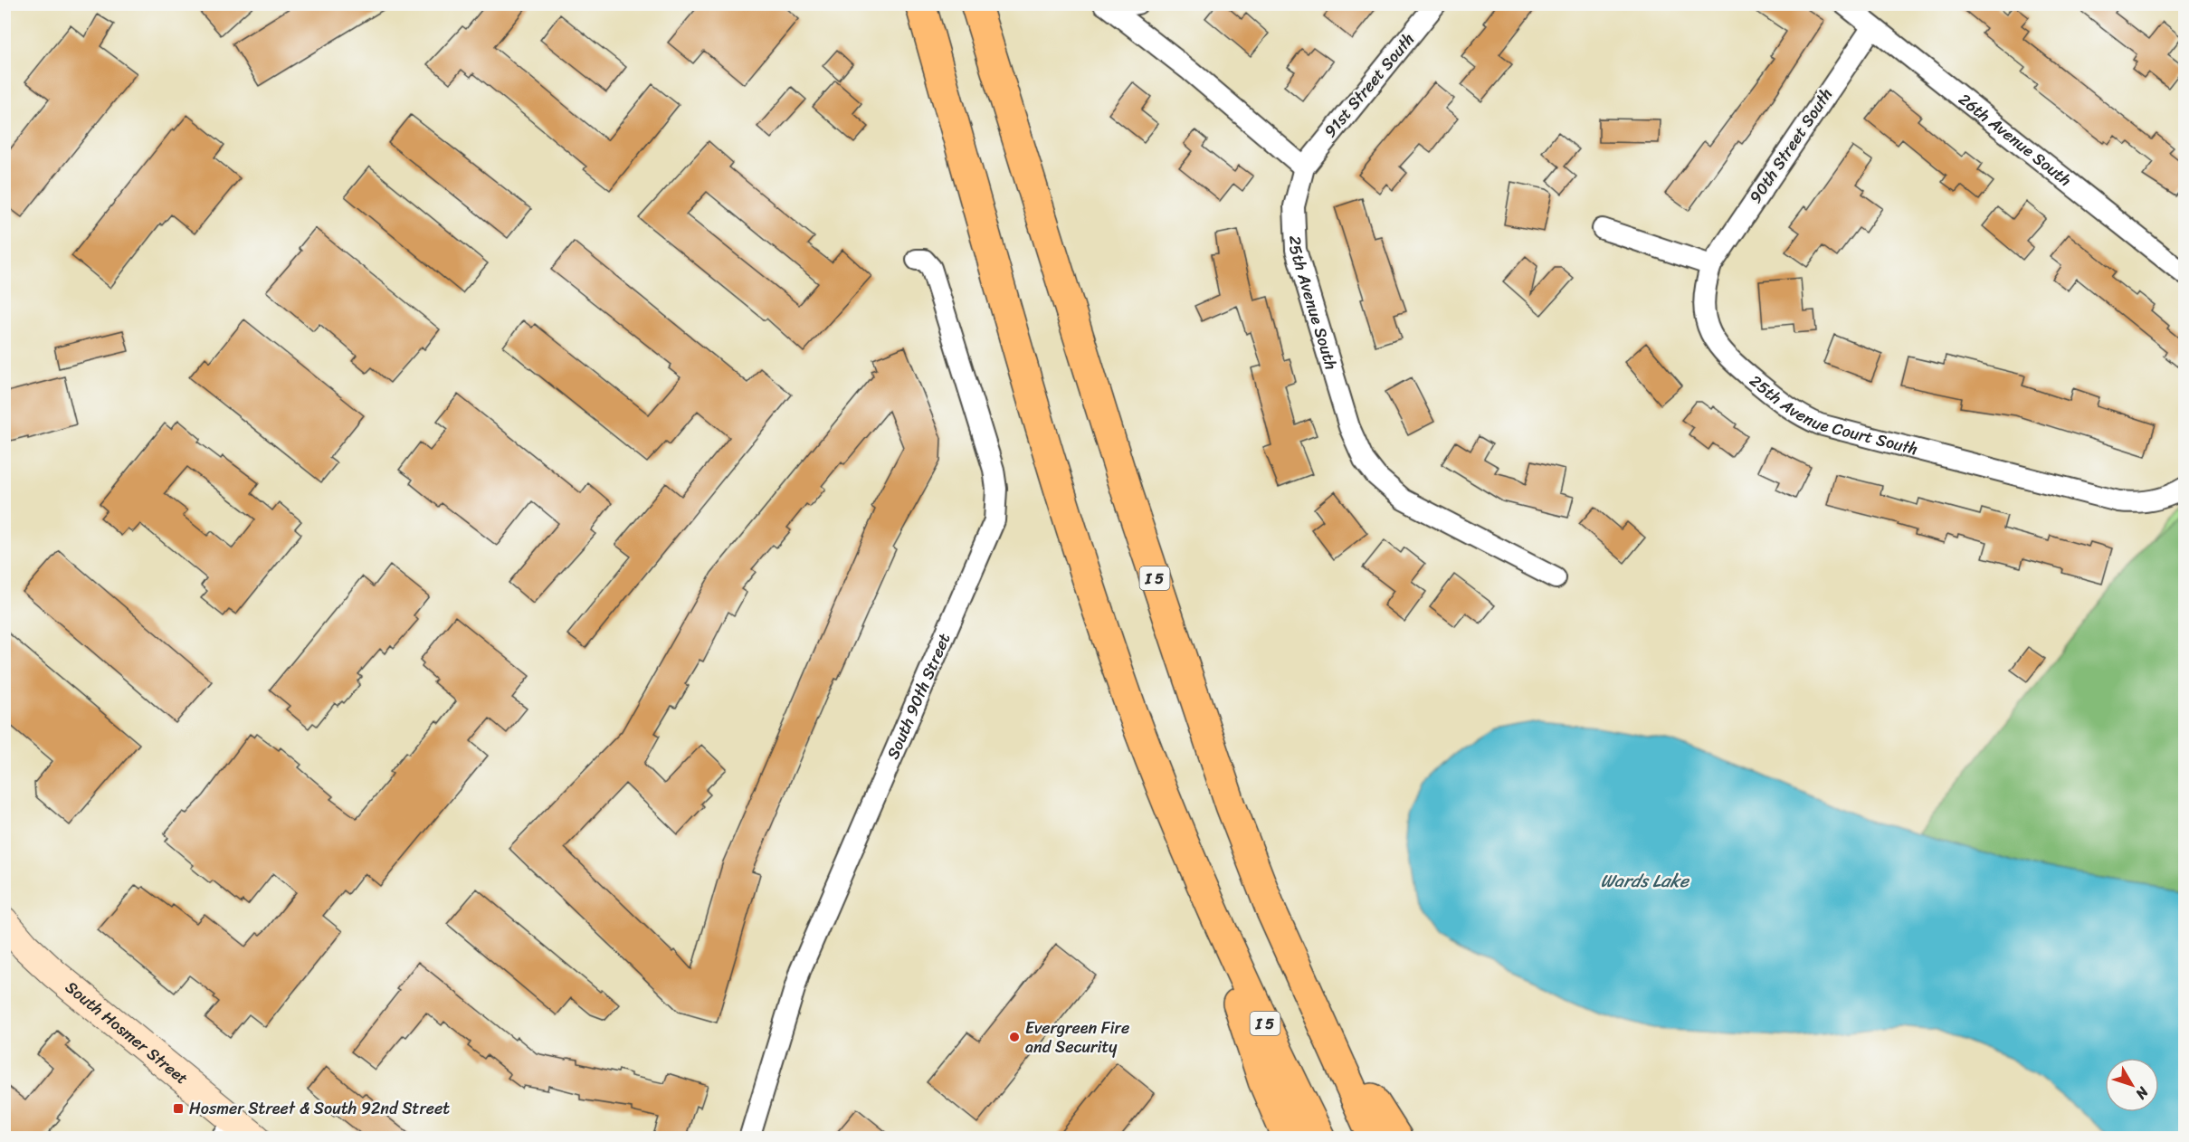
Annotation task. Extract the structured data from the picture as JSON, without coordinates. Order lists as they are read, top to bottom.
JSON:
{
  "streets": {
    "highway": ["I 5"],
    "main road": ["South Hosmer Street"],
    "street": [
      "91st Street South",
      "26th Avenue South",
      "90th Street South",
      "25th Avenue South",
      "25th Avenue Court South",
      "South 90th Street"
    ]
  },
  "crossings": [
    ["91st Street South", "25th Avenue South"],
    ["26th Avenue South", "90th Street South"],
    ["90th Street South", "25th Avenue Court South"]
  ],
  "water": ["Wards Lake"],
  "places": {
    "other": ["Evergreen Fire and Security"],
    "transit": ["Hosmer Street & South 92nd Street"]
  },
  "north": "bottom right"
}
